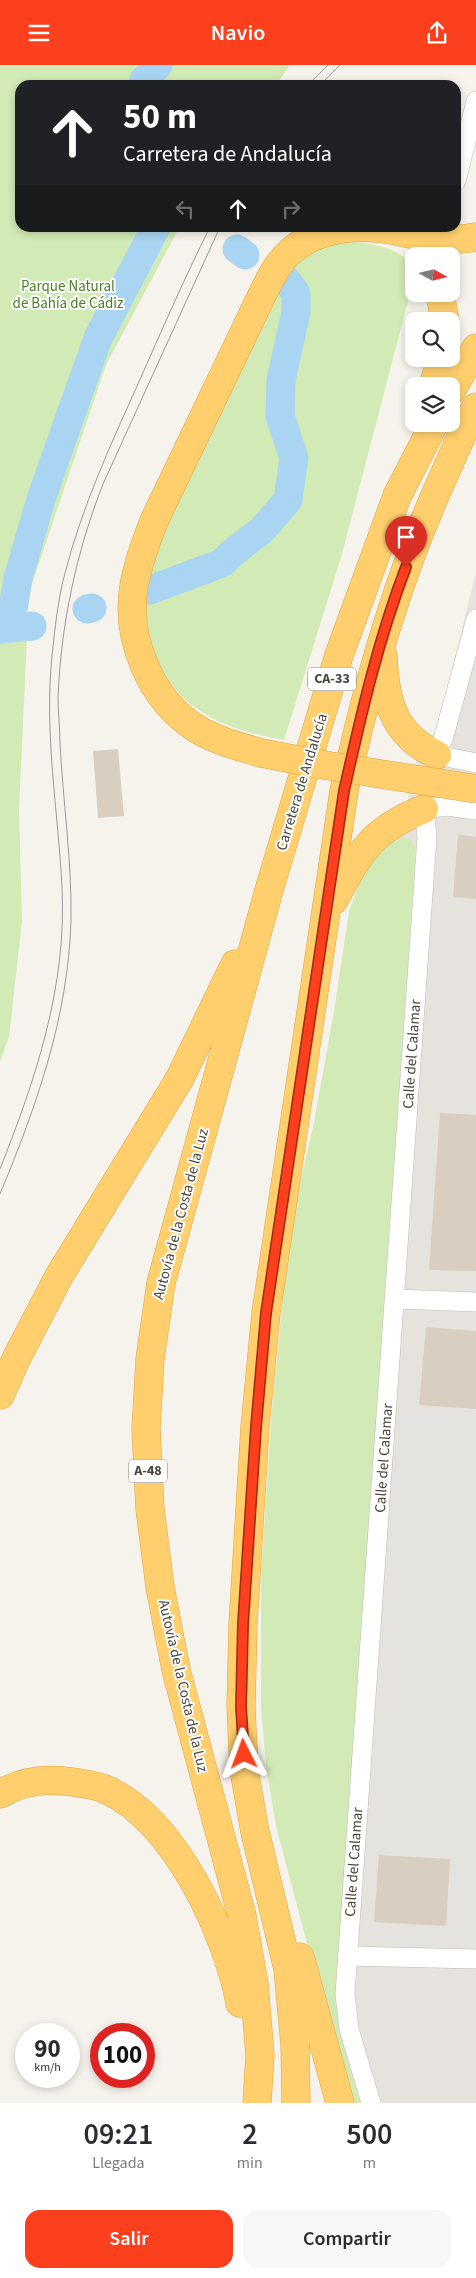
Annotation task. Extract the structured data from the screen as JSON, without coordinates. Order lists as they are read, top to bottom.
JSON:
{
  "streets": {
    "highway": [
      "CA-33",
      "Carretera de Andalucía",
      "Autovía de la Costa de la Luz",
      "A-48"
    ],
    "street": ["Calle del Calamar"]
  },
  "crossings": [
    ["Carretera de Andalucía", "Autovía de la Costa de la Luz"]
  ],
  "parks": ["Parque Natural de Bahía de Cádiz"],
  "north": "right",
  "page": {
    "header": "Navio",
    "turn": ["50 m", "Carretera de Andalucía"],
    "speed": "90 km/h",
    "limit": "100",
    "eta": [
      "09:21",
      "Llegada",
      "2",
      "min",
      "500",
      "m"
    ],
    "buttons": ["Salir", "Compartir"]
  }
}
